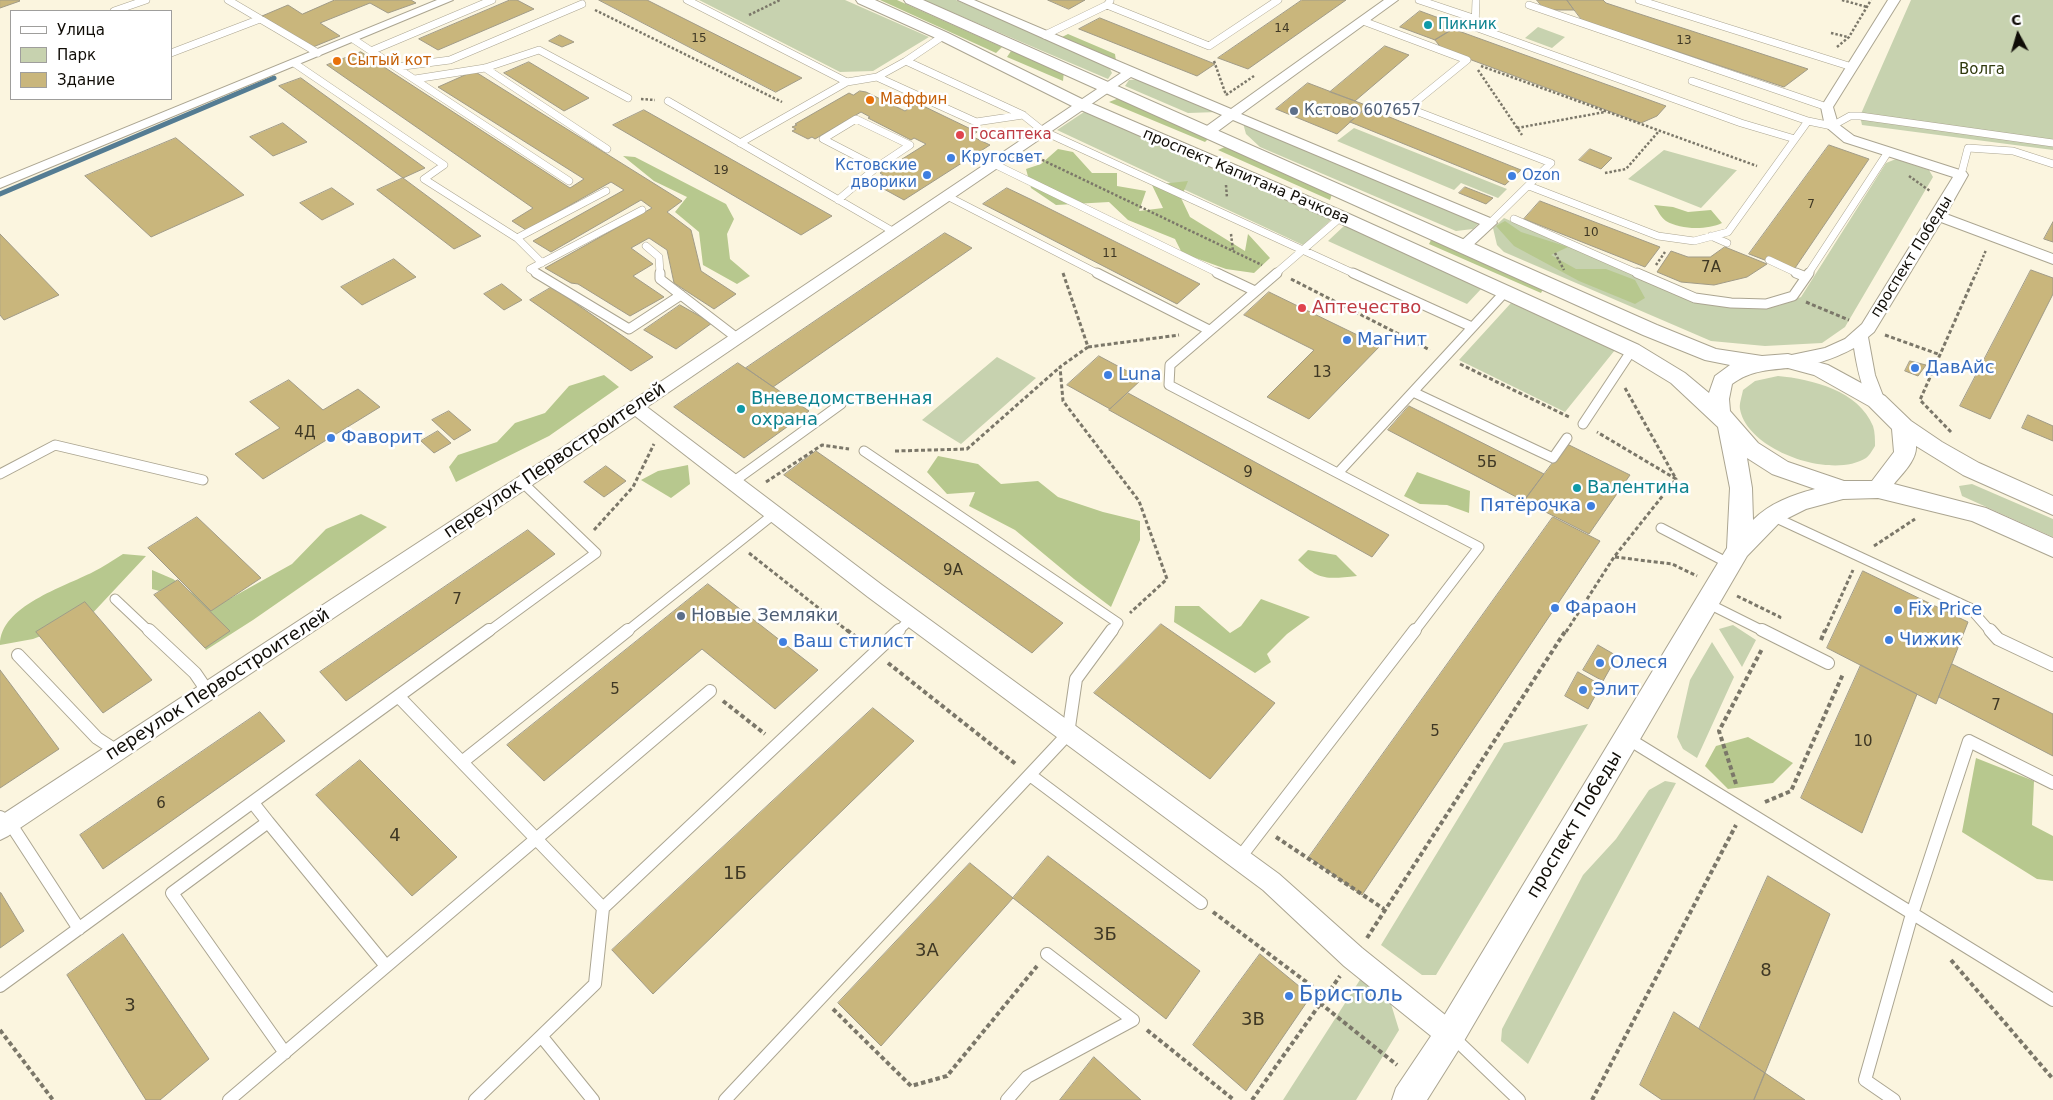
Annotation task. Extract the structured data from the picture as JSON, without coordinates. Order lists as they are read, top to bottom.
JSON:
{
  "streets": {
    "street": ["проспект Капитана Рачкова", "проспект Победы", "переулок Первостроителей"]
  },
  "crossings": [
    ["проспект Капитана Рачкова", "переулок Первостроителей"]
  ],
  "parks": ["Волга"],
  "places": [
    "Пикник",
    "Сытый кот",
    "Маффин",
    "Кстово 607657",
    "Госаптека",
    "Кругосвет",
    "Кстовские дворики",
    "Ozon",
    "Аптечество",
    "Магнит",
    "ДавАйс",
    "Luna",
    "Вневедомственная охрана",
    "Фаворит",
    "Валентина",
    "Пятёрочка",
    "Фараон",
    "Fix Price",
    "Новые Земляки",
    "Чижик",
    "Ваш стилист",
    "Олеся",
    "Элит",
    "Бристоль"
  ],
  "house_numbers": [
    "14",
    "15",
    "13",
    "19",
    "7",
    "10",
    "11",
    "7А",
    "13",
    "4Д",
    "5Б",
    "9",
    "9А",
    "7",
    "5",
    "7",
    "5",
    "10",
    "6",
    "4",
    "1Б",
    "3Б",
    "3А",
    "8",
    "3",
    "3В"
  ],
  "legend": ["Улица", "Парк", "Здание"],
  "north": "top"
}
